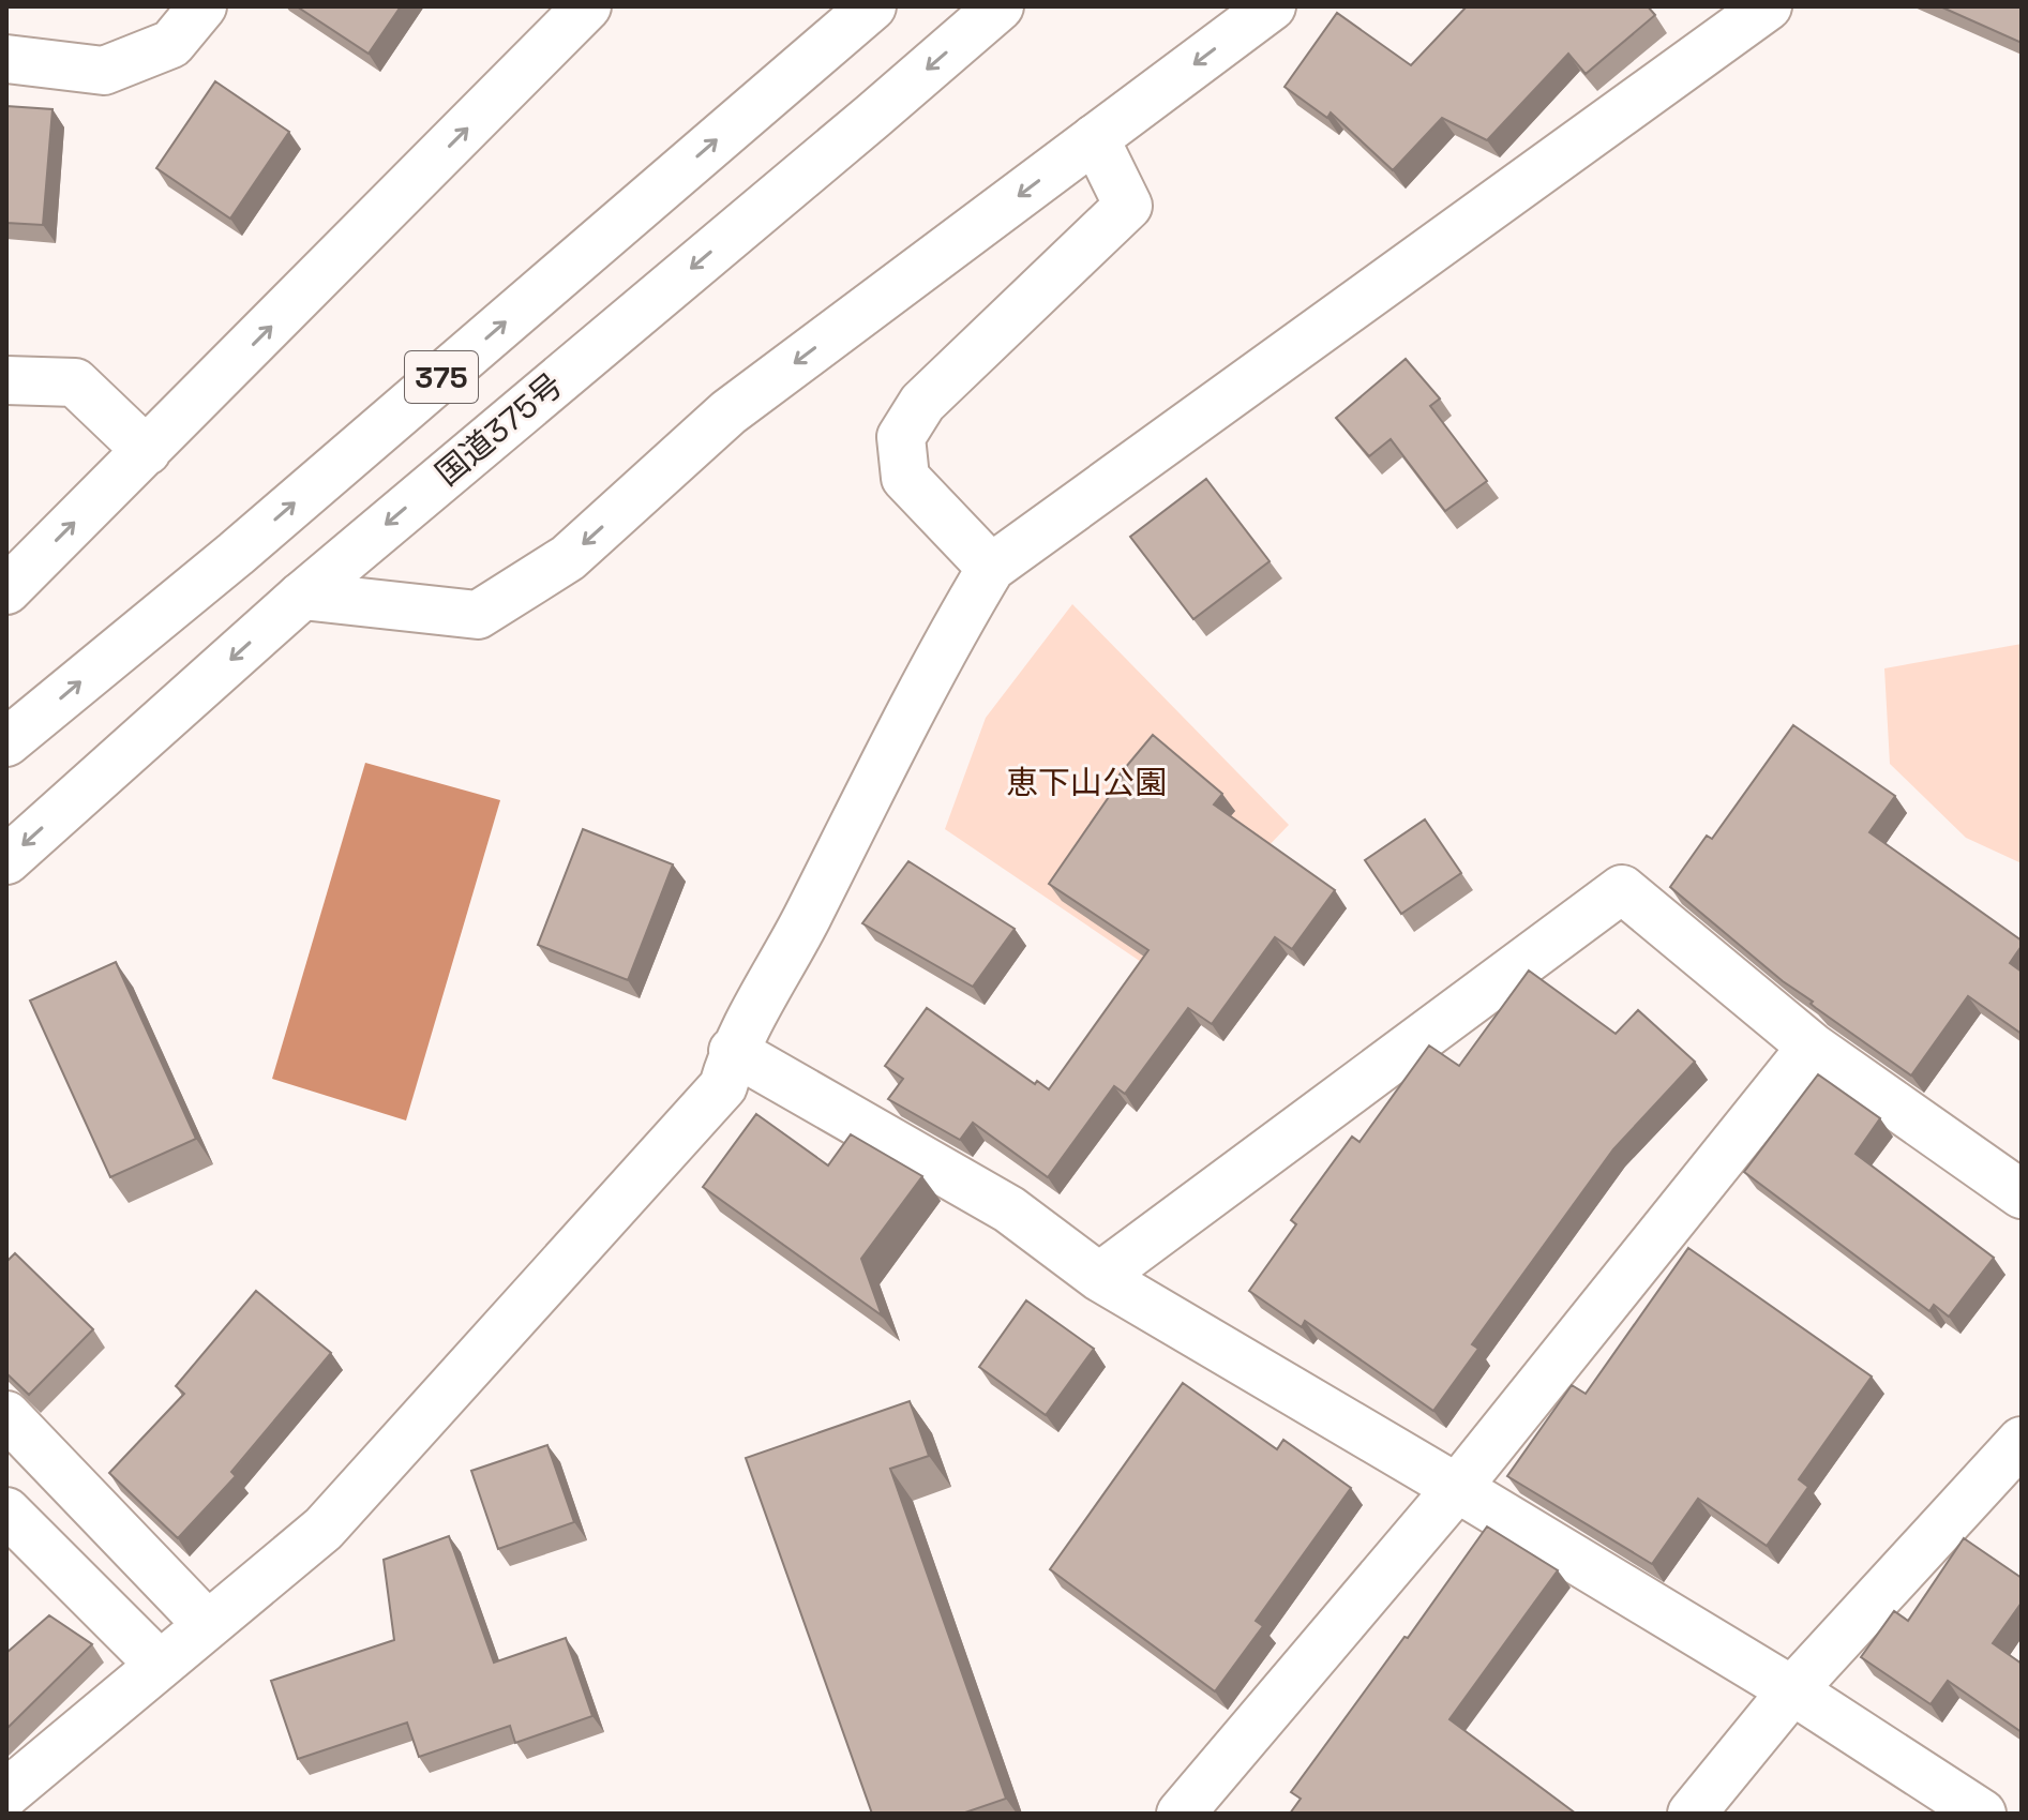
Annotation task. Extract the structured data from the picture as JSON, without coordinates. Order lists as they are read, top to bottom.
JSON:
{
  "streets": {
    "main road": ["375", "国道375号"]
  },
  "parks": ["恵下山公園"]
}
